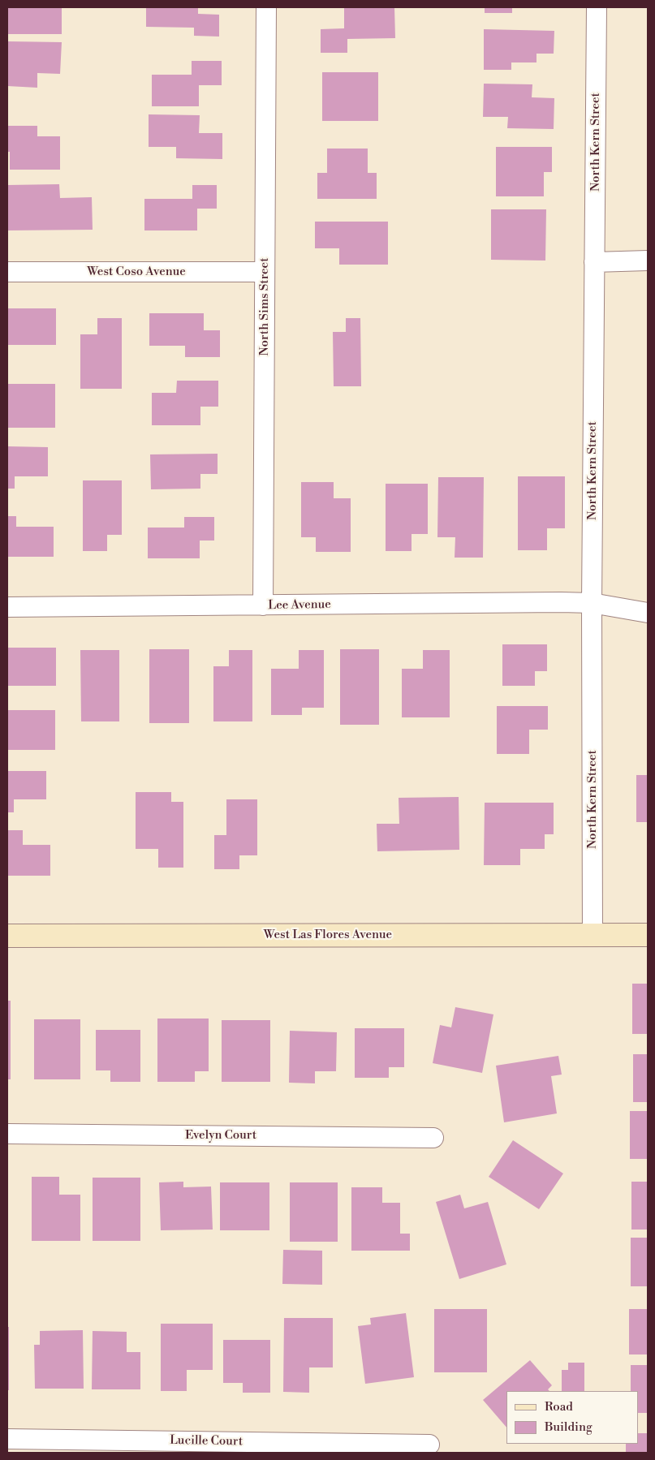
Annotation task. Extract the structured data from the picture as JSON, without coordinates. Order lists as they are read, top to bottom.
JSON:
{
  "streets": {
    "street": [
      "North Kern Street",
      "West Coso Avenue",
      "North Sims Street",
      "Lee Avenue",
      "West Las Flores Avenue",
      "Evelyn Court",
      "Lucille Court"
    ]
  },
  "crossings": [
    ["North Kern Street", "Lee Avenue"],
    ["North Kern Street", "West Las Flores Avenue"],
    ["West Coso Avenue", "North Sims Street"],
    ["North Sims Street", "Lee Avenue"]
  ],
  "legend": ["Road", "Building"]
}
